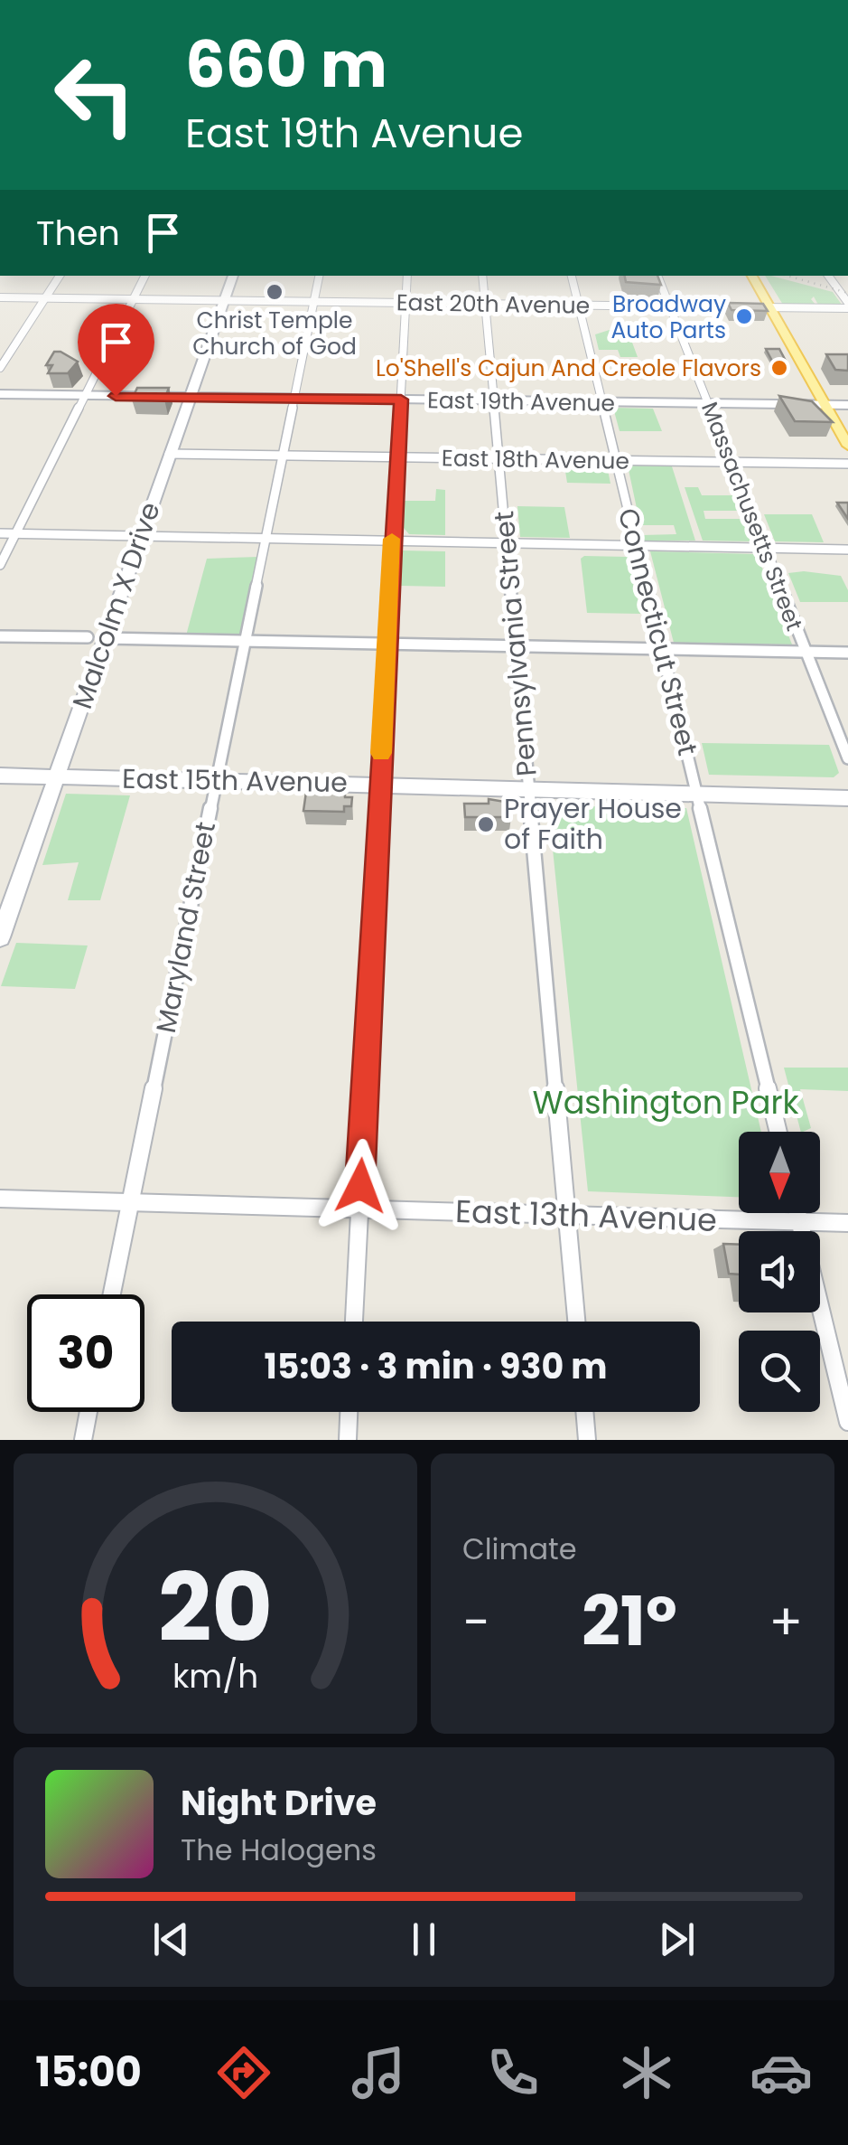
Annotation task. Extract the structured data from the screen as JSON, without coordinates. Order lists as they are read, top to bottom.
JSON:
{
  "streets": {
    "street": [
      "East 20th Avenue",
      "East 19th Avenue",
      "East 18th Avenue",
      "Massachusetts Street",
      "Malcolm X Drive",
      "Connecticut Street",
      "Pennsylvania Street",
      "East 15th Avenue",
      "Maryland Street",
      "East 13th Avenue"
    ]
  },
  "crossings": [
    ["East 20th Avenue", "Massachusetts Street"],
    ["East 20th Avenue", "Malcolm X Drive"],
    ["East 20th Avenue", "Connecticut Street"],
    ["East 20th Avenue", "Pennsylvania Street"],
    ["East 20th Avenue", "Maryland Street"],
    ["East 19th Avenue", "Massachusetts Street"],
    ["East 19th Avenue", "Malcolm X Drive"],
    ["East 19th Avenue", "Connecticut Street"],
    ["East 19th Avenue", "Pennsylvania Street"],
    ["East 19th Avenue", "Maryland Street"],
    ["East 18th Avenue", "Massachusetts Street"],
    ["East 18th Avenue", "Malcolm X Drive"],
    ["East 18th Avenue", "Connecticut Street"],
    ["East 18th Avenue", "Pennsylvania Street"],
    ["East 18th Avenue", "Maryland Street"],
    ["Malcolm X Drive", "East 15th Avenue"],
    ["Connecticut Street", "East 15th Avenue"],
    ["Pennsylvania Street", "East 15th Avenue"],
    ["Pennsylvania Street", "East 13th Avenue"],
    ["East 15th Avenue", "Maryland Street"],
    ["Maryland Street", "East 13th Avenue"]
  ],
  "parks": ["Washington Park"],
  "places": [
    "Christ Temple Church of God",
    "Broadway Auto Parts",
    "Lo'Shell's Cajun And Creole Flavors",
    "Prayer House of Faith"
  ],
  "north": "bottom",
  "page": {
    "turn": ["660 m", "East 19th Avenue"],
    "then": "Then",
    "limit": "30",
    "trip": "15:03 · 3 min · 930 m",
    "tile": "Climate",
    "heat": ["−", "21°", "+"],
    "song": ["Night Drive", "The Halogens"],
    "tabs": "15:00",
    "gauge": ["20", "km/h"]
  }
}
